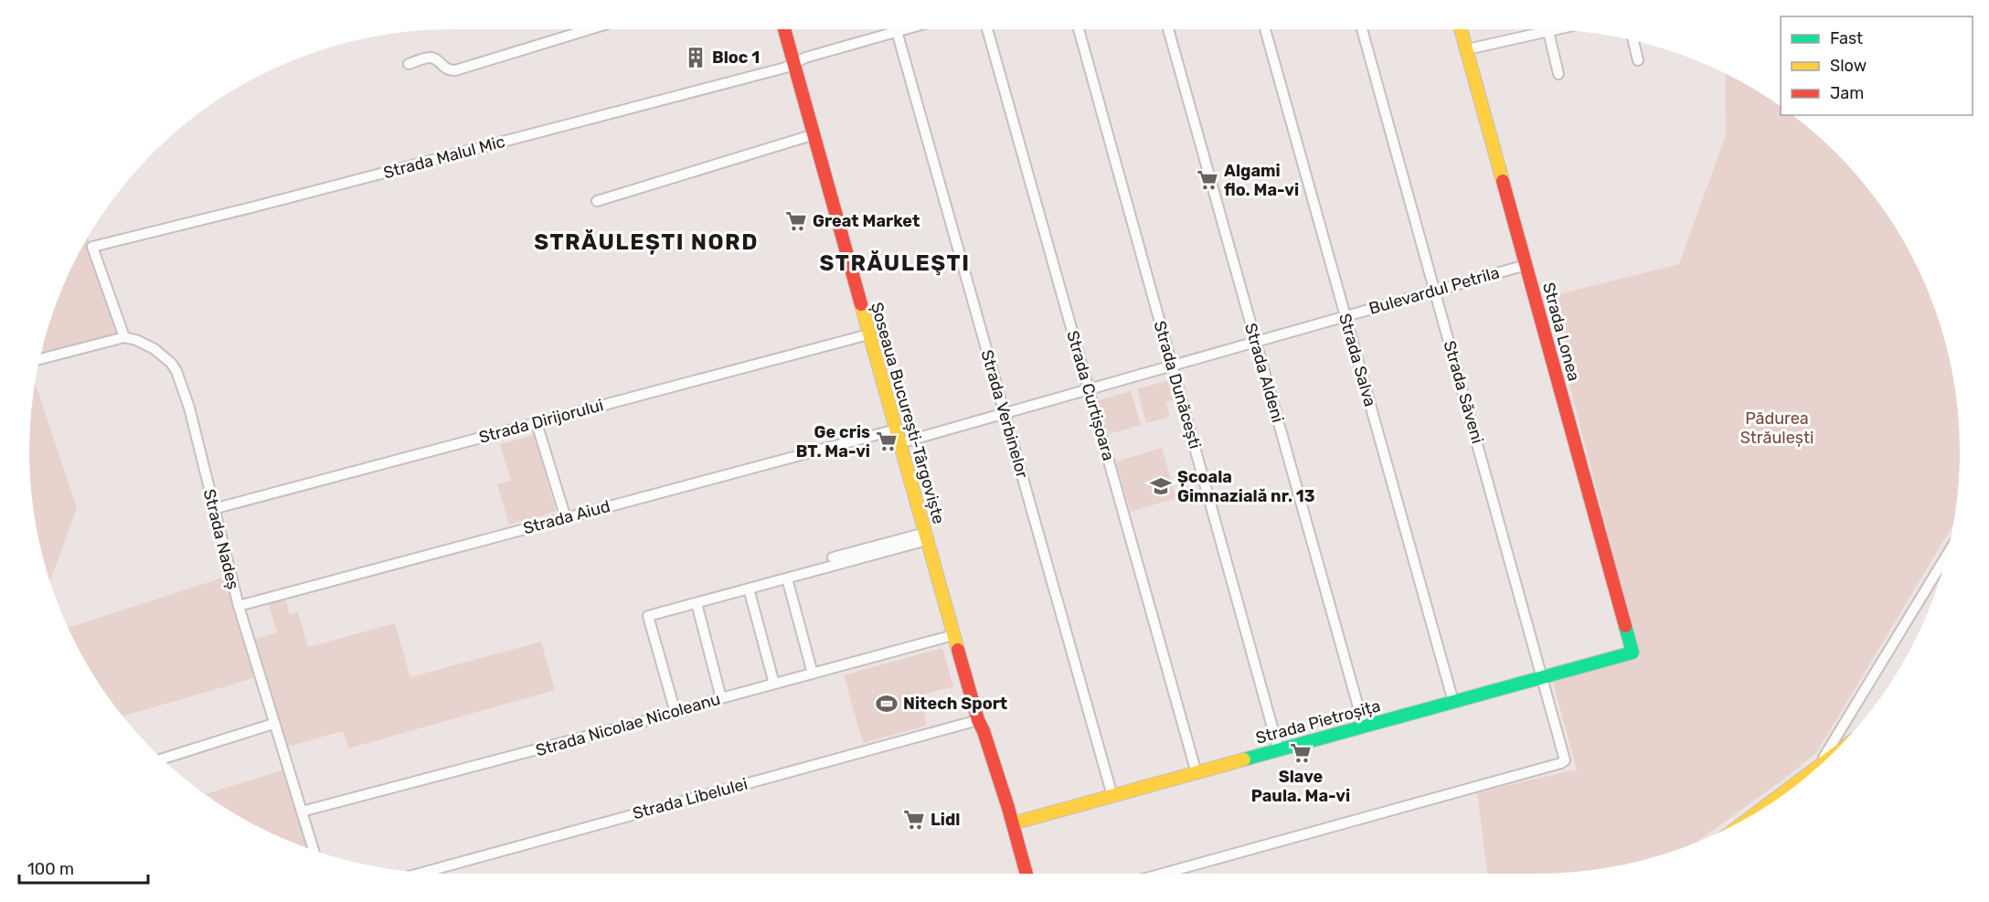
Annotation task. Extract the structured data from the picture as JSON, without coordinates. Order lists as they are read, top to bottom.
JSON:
{
  "streets": {
    "street": [
      "Strada Malul Mic",
      "Bulevardul Petrila",
      "Strada Lonea",
      "Strada Salva",
      "Strada Aldeni",
      "Strada Dunăcești",
      "Strada Săveni",
      "Strada Curtișoara",
      "Șoseaua București-Târgoviște",
      "Strada Verbinelor",
      "Strada Dirijorului",
      "Strada Aiud",
      "Strada Nadeș",
      "Strada Pietroșița",
      "Strada Nicolae Nicoleanu",
      "Strada Libelulei"
    ]
  },
  "crossings": [
    ["Strada Malul Mic", "Șoseaua București-Târgoviște"],
    ["Strada Malul Mic", "Strada Verbinelor"],
    ["Strada Malul Mic", "Strada Nadeș"],
    ["Bulevardul Petrila", "Strada Lonea"],
    ["Bulevardul Petrila", "Strada Salva"],
    ["Bulevardul Petrila", "Strada Aldeni"],
    ["Bulevardul Petrila", "Strada Dunăcești"],
    ["Bulevardul Petrila", "Strada Săveni"],
    ["Bulevardul Petrila", "Strada Curtișoara"],
    ["Bulevardul Petrila", "Șoseaua București-Târgoviște"],
    ["Bulevardul Petrila", "Strada Verbinelor"],
    ["Strada Lonea", "Strada Pietroșița"],
    ["Strada Salva", "Strada Pietroșița"],
    ["Strada Aldeni", "Strada Pietroșița"],
    ["Strada Dunăcești", "Strada Pietroșița"],
    ["Strada Săveni", "Strada Pietroșița"],
    ["Strada Curtișoara", "Strada Pietroșița"],
    ["Șoseaua București-Târgoviște", "Strada Dirijorului"],
    ["Șoseaua București-Târgoviște", "Strada Aiud"],
    ["Șoseaua București-Târgoviște", "Strada Pietroșița"],
    ["Șoseaua București-Târgoviște", "Strada Nicolae Nicoleanu"],
    ["Șoseaua București-Târgoviște", "Strada Libelulei"],
    ["Strada Verbinelor", "Strada Pietroșița"],
    ["Strada Dirijorului", "Strada Nadeș"],
    ["Strada Aiud", "Strada Nadeș"],
    ["Strada Nadeș", "Strada Nicolae Nicoleanu"]
  ],
  "districts": ["STRĂULEȘTI NORD", "STRĂULEŞTI"],
  "parks": ["Pădurea Străulești"],
  "places": {
    "building": ["Bloc 1"],
    "supermarket": [
      "Algami flo. Ma-vi",
      "Great Market",
      "Ge cris BT. Ma-vi",
      "Slave Paula. Ma-vi",
      "Lidl"
    ],
    "school or university": ["Școala Gimnazială nr. 13"],
    "sports": ["Nitech Sport"]
  },
  "legend": ["Fast", "Slow", "Jam"],
  "scale_bar": "100 m"
}
